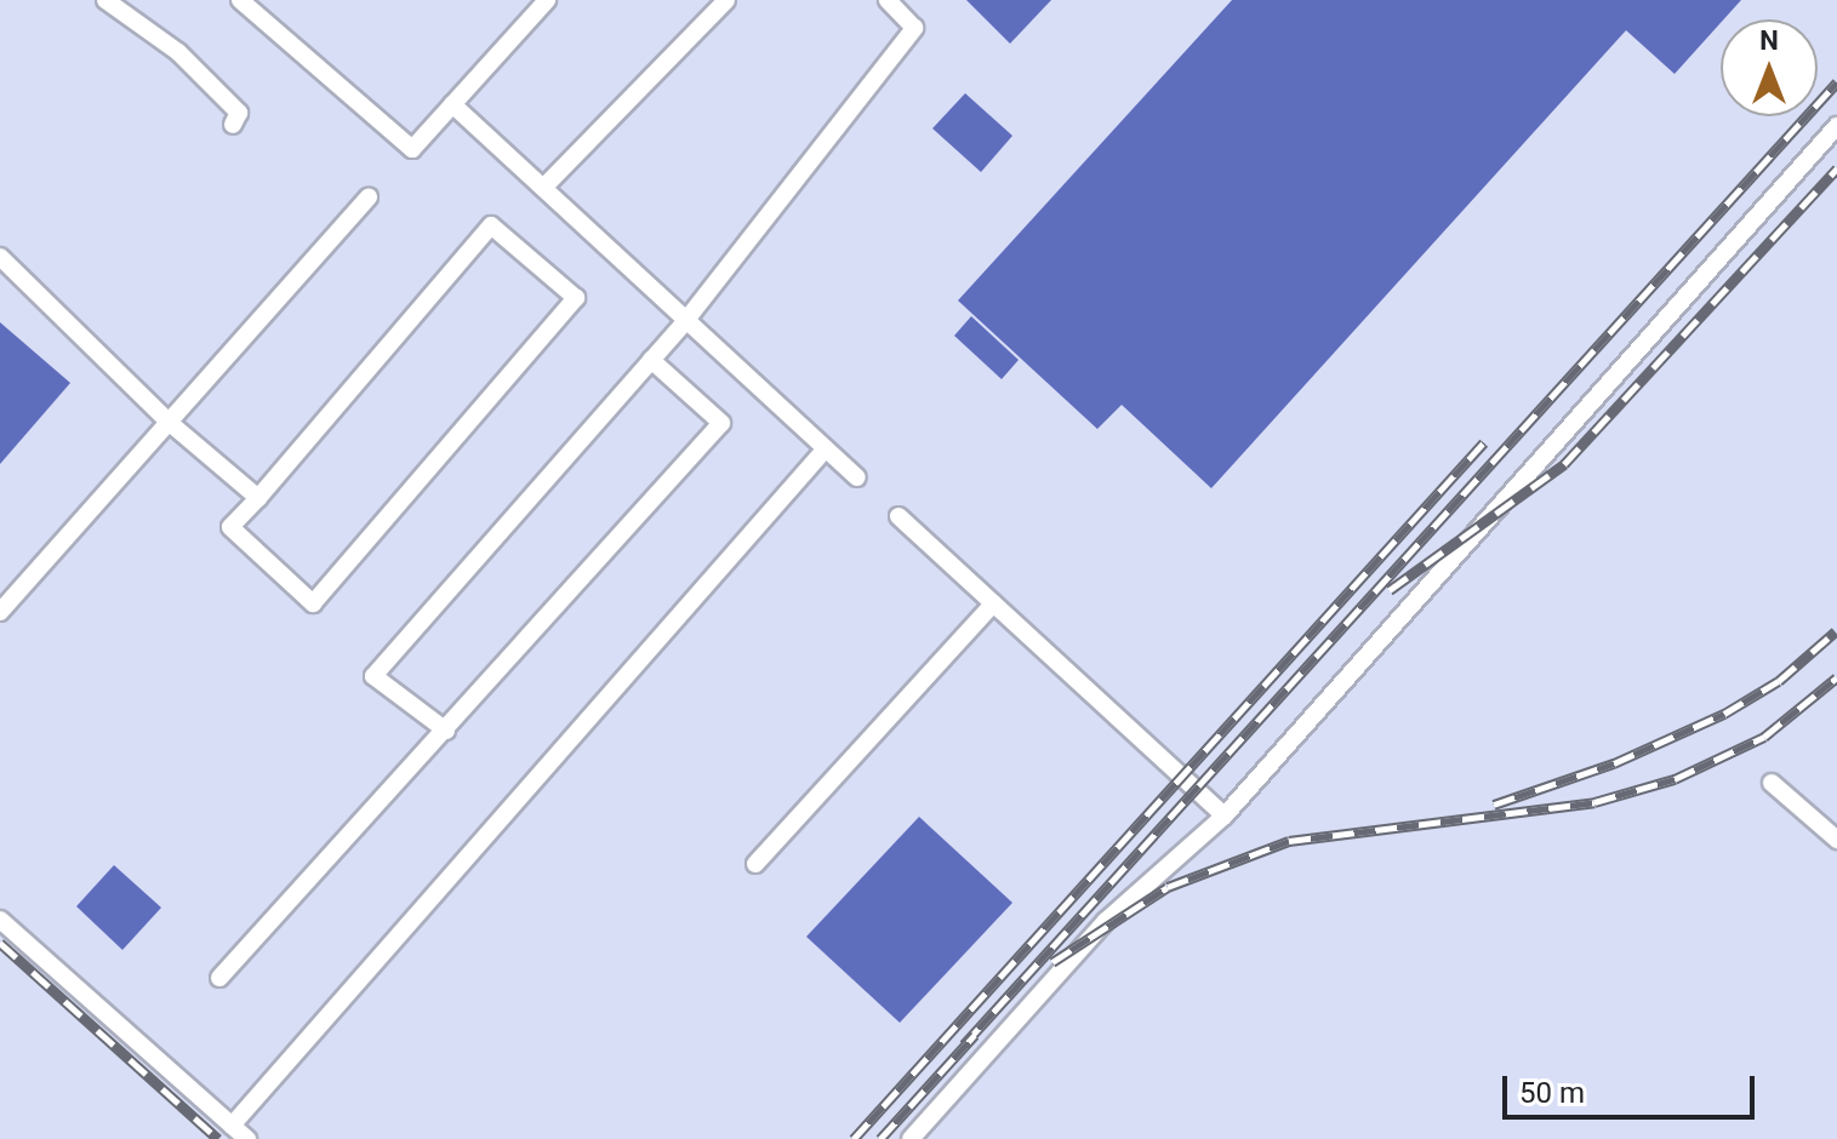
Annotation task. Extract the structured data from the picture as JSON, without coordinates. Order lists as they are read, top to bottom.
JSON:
{
  "scale_bar": "50 m",
  "north": "top"
}
